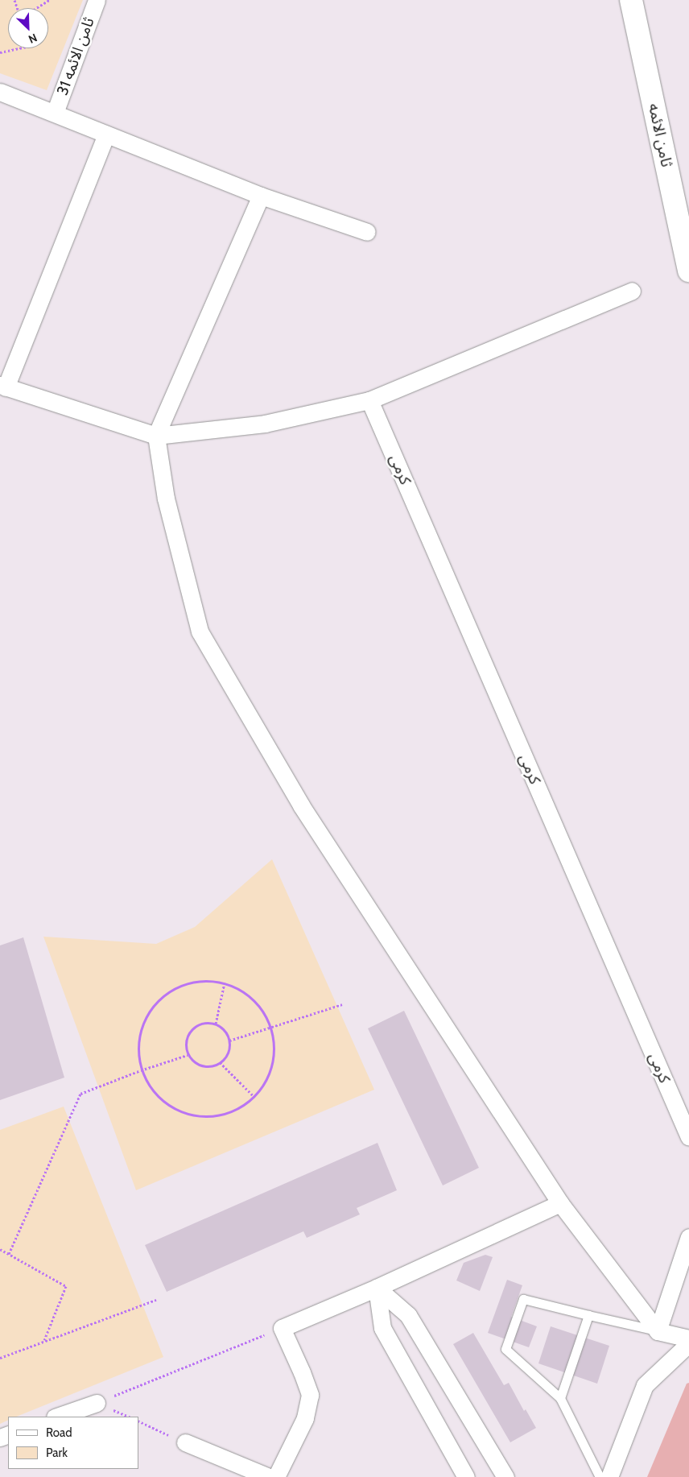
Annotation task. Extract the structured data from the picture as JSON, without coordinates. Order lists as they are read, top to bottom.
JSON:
{
  "streets": {
    "street": ["ثامن الائمه 31", "ثامن الائمه", "کرمی"]
  },
  "legend": ["Road", "Park"],
  "north": "bottom right"
}
